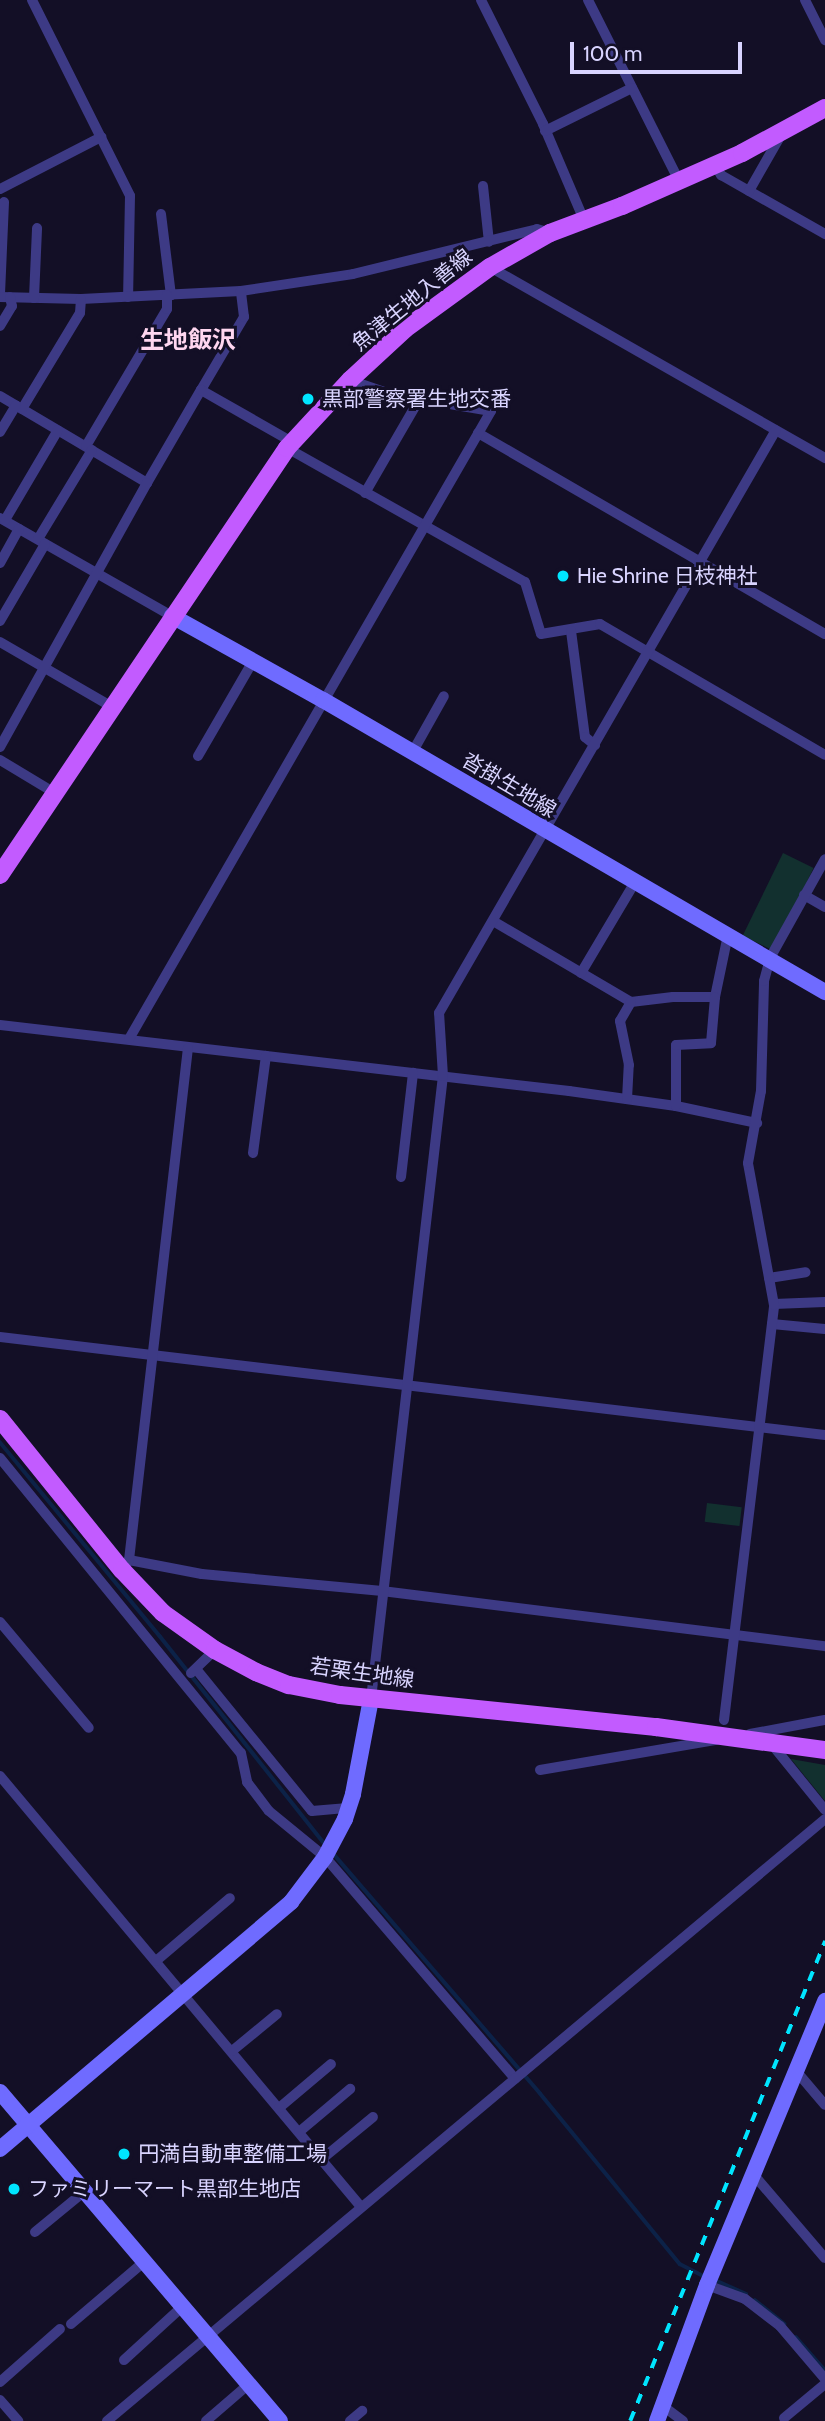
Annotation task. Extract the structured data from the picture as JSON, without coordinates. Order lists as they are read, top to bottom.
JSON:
{
  "streets": {
    "main road": ["魚津生地入善線", "若栗生地線"],
    "street": ["沓掛生地線"]
  },
  "crossings": [
    ["魚津生地入善線", "沓掛生地線"]
  ],
  "districts": ["生地飯沢"],
  "places": [
    "黒部警察署生地交番",
    "Hie Shrine 日枝神社",
    "円満自動車整備工場",
    "ファミリーマート黒部生地店"
  ],
  "scale_bar": "100 m"
}
